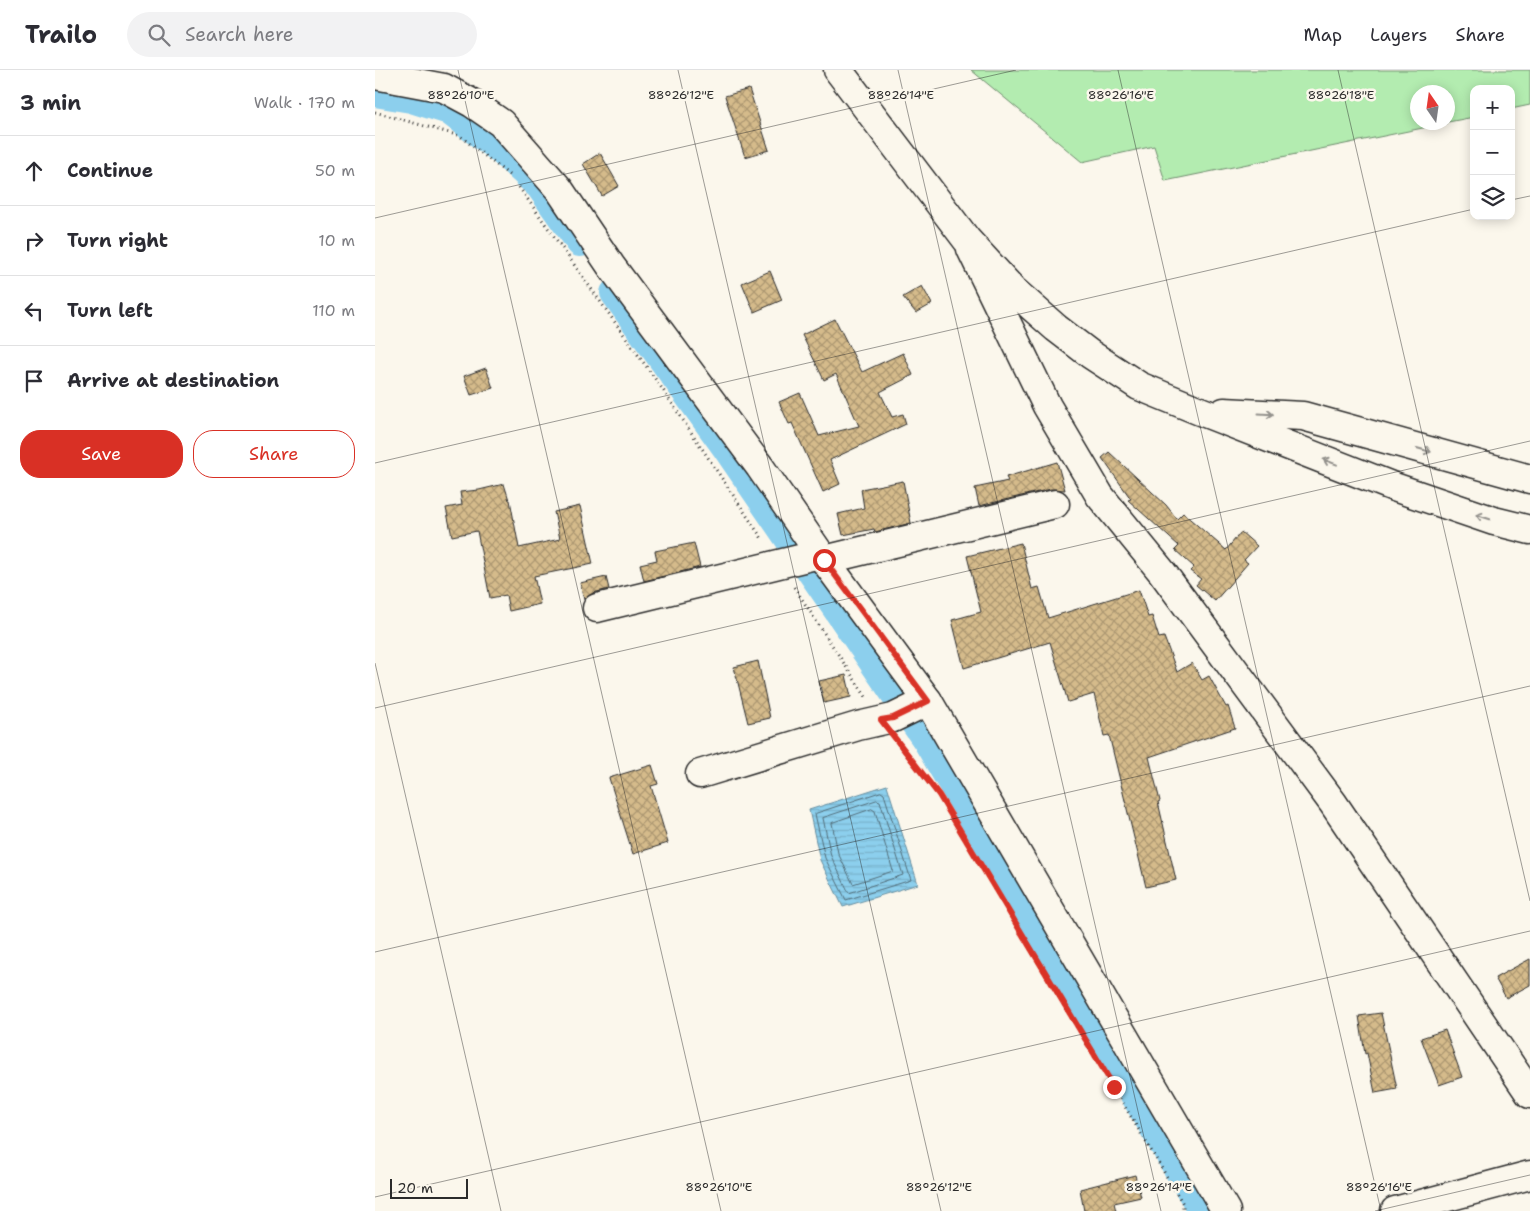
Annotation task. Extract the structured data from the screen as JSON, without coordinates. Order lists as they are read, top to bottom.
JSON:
{
  "scale_bar": "20 m",
  "north": "top",
  "page": {
    "header": "Trailo",
    "search": "Search here",
    "nav": ["Map", "Layers", "Share"],
    "heading": ["3 min", "Walk · 170 m"],
    "map_buttons": ["+", "−"],
    "list": [
      ["Continue", "50 m"],
      ["Turn right", "10 m"],
      ["Turn left", "110 m"],
      "Arrive at destination"
    ],
    "buttons": ["Save", "Share"],
    "scale": "20 m"
  },
  "coordinates": [
    "88°26'10\"E",
    "88°26'12\"E",
    "88°26'14\"E",
    "88°26'16\"E",
    "88°26'18\"E"
  ]
}
